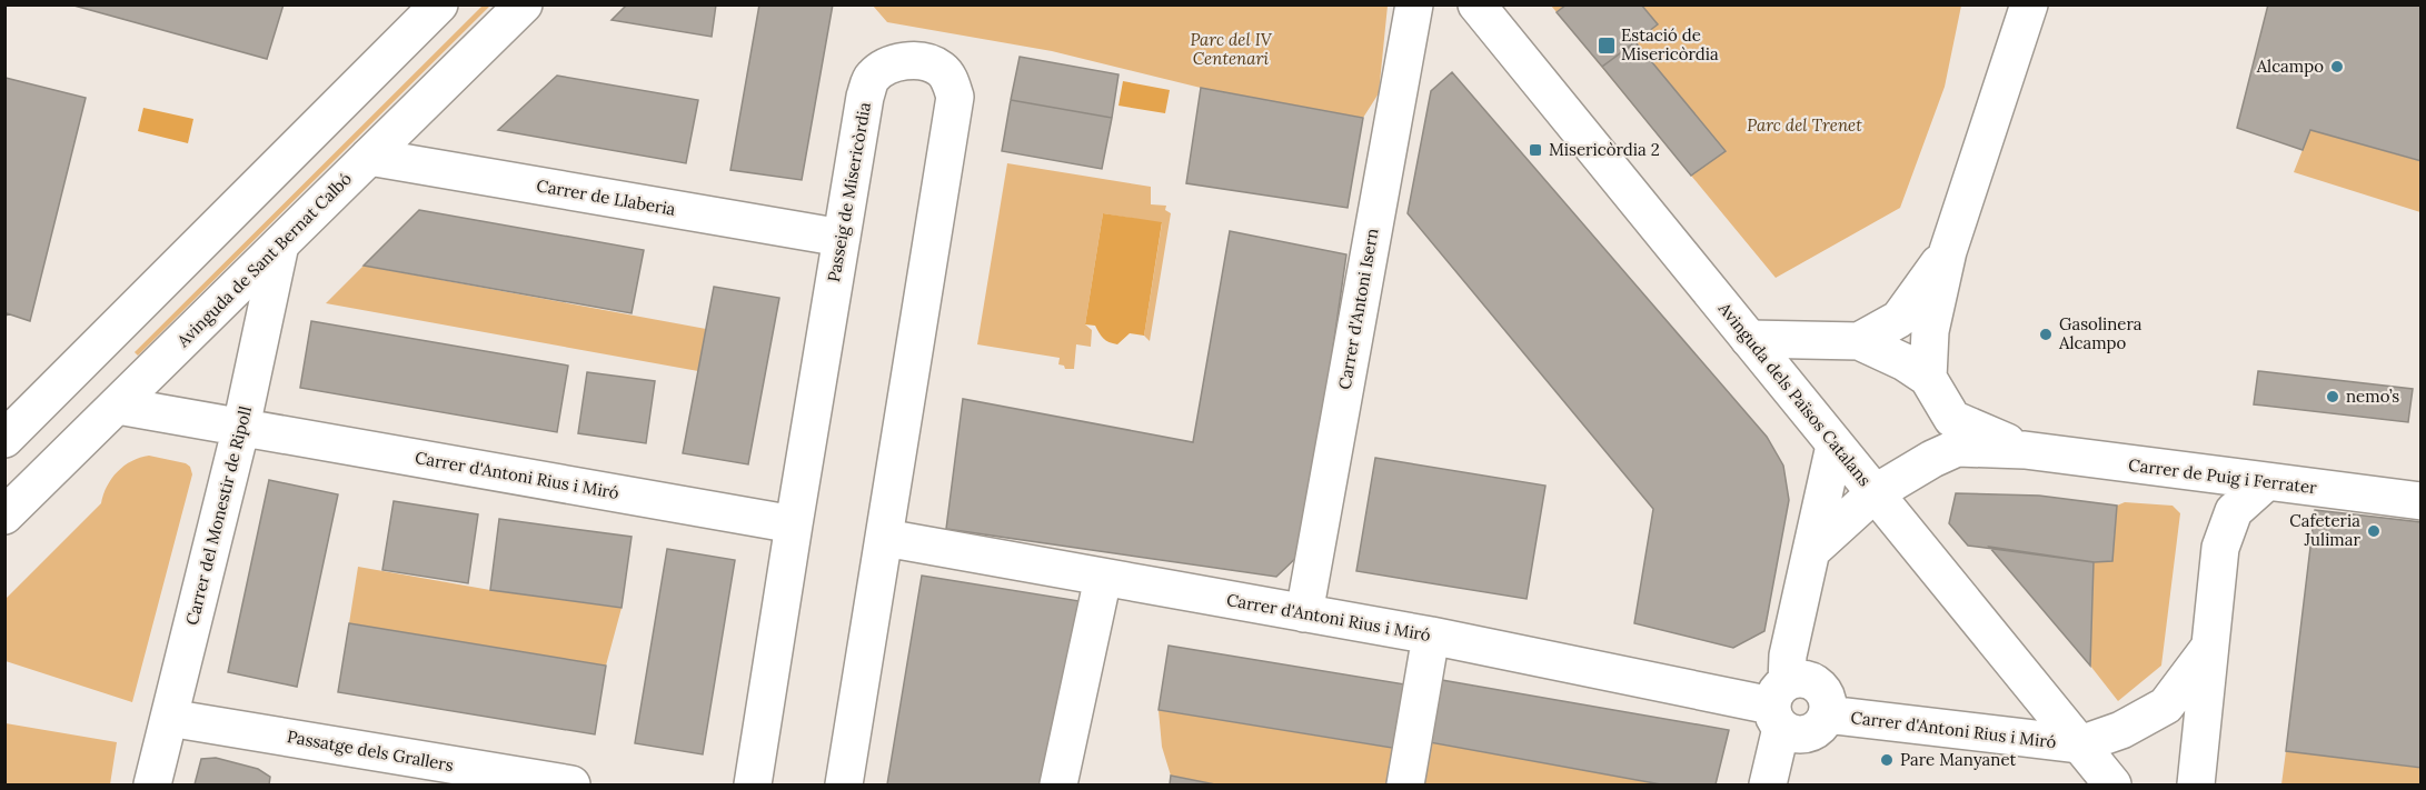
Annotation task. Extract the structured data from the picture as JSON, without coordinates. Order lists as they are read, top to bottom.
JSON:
{
  "streets": {
    "street": [
      "Passeig de Misericòrdia",
      "Carrer de Llaberia",
      "Avinguda de Sant Bernat Calbó",
      "Carrer d'Antoni Isern",
      "Avinguda dels Països Catalans",
      "Carrer d'Antoni Rius i Miró",
      "Carrer de Puig i Ferrater",
      "Carrer del Monestir de Ripoll",
      "Passatge dels Grallers"
    ]
  },
  "crossings": [
    ["Passeig de Misericòrdia", "Carrer de Llaberia"],
    ["Passeig de Misericòrdia", "Carrer d'Antoni Rius i Miró"],
    ["Carrer de Llaberia", "Avinguda de Sant Bernat Calbó"],
    ["Avinguda de Sant Bernat Calbó", "Carrer d'Antoni Rius i Miró"],
    ["Avinguda de Sant Bernat Calbó", "Carrer del Monestir de Ripoll"],
    ["Carrer d'Antoni Isern", "Carrer d'Antoni Rius i Miró"],
    ["Avinguda dels Països Catalans", "Carrer d'Antoni Rius i Miró"],
    ["Avinguda dels Països Catalans", "Carrer de Puig i Ferrater"],
    ["Carrer d'Antoni Rius i Miró", "Carrer del Monestir de Ripoll"],
    ["Carrer del Monestir de Ripoll", "Passatge dels Grallers"]
  ],
  "parks": ["Parc del IV Centenari", "Parc del Trenet"],
  "places": {
    "transit": ["Estació de Misericòrdia", "Misericòrdia 2"],
    "other": [
      "Alcampo",
      "Gasolinera Alcampo",
      "nemo’s",
      "Cafeteria Julimar",
      "Pare Manyanet"
    ]
  }
}
